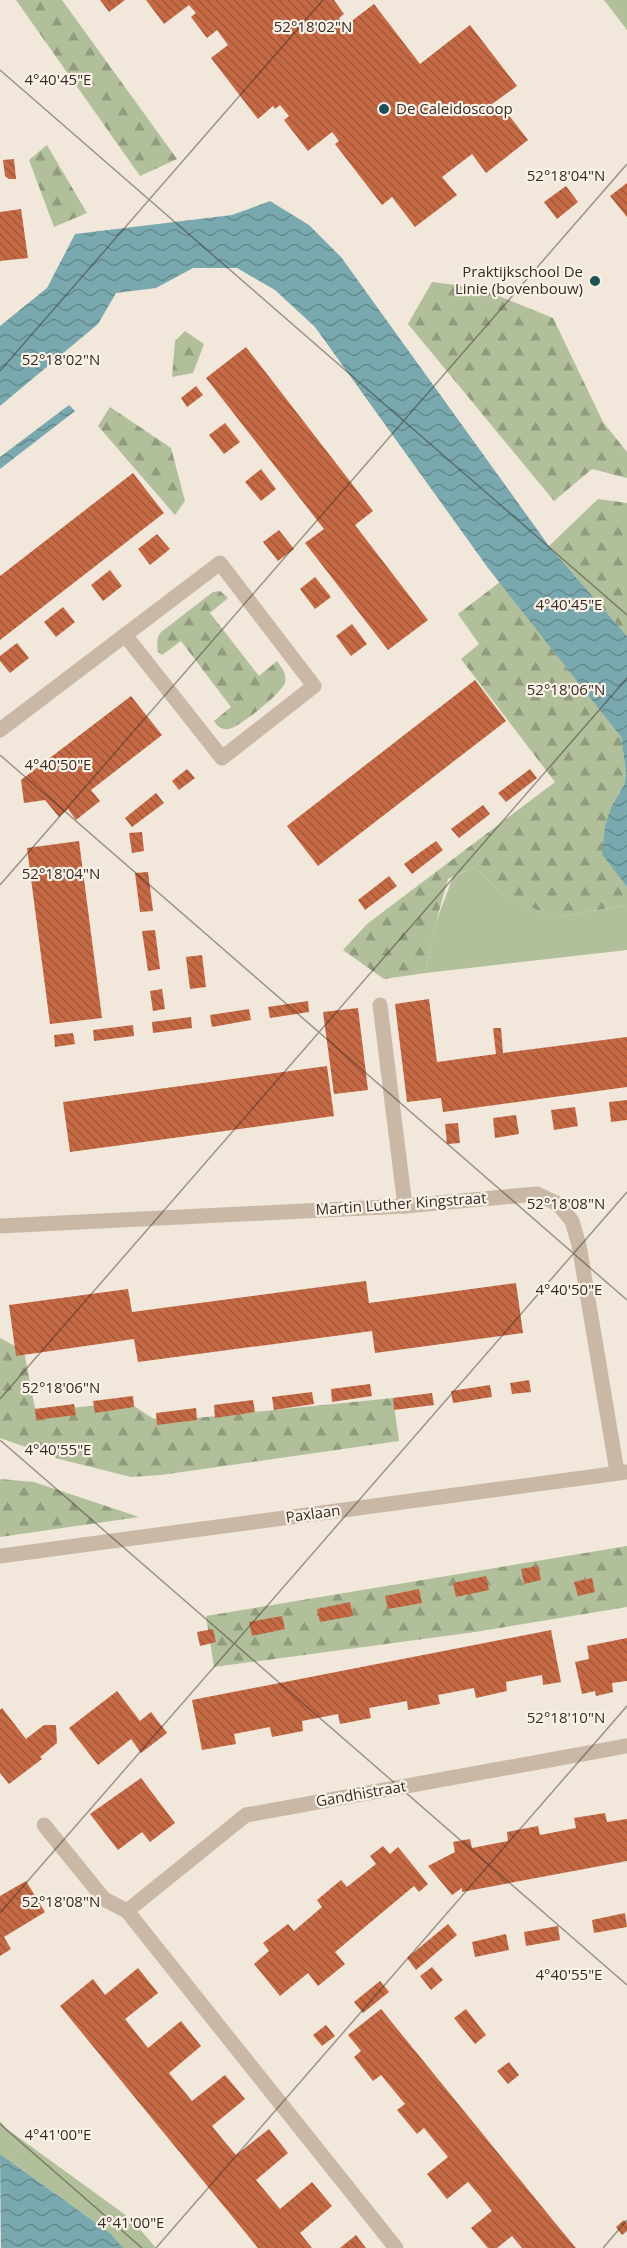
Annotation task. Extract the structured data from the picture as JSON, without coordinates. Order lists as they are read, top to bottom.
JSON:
{
  "streets": {
    "street": ["Martin Luther Kingstraat", "Paxlaan", "Gandhistraat"]
  },
  "crossings": [
    ["Martin Luther Kingstraat", "Paxlaan"]
  ],
  "places": ["De Caleidoscoop", "Praktijkschool De Linie (bovenbouw)"],
  "coordinates": [
    "52°18'02\"N",
    "4°40'45\"E",
    "52°18'04\"N",
    "52°18'06\"N",
    "4°40'50\"E",
    "52°18'08\"N",
    "4°40'55\"E",
    "52°18'10\"N",
    "4°41'00\"E"
  ]
}
